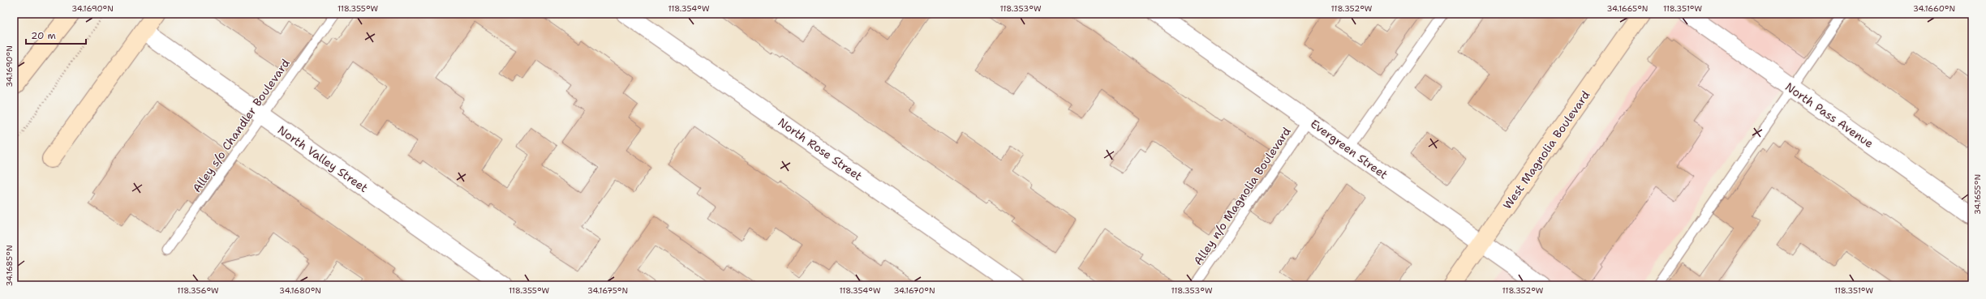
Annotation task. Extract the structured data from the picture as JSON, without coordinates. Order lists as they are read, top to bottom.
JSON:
{
  "streets": {
    "main road": ["West Magnolia Boulevard"],
    "street": [
      "North Pass Avenue",
      "North Rose Street",
      "Evergreen Street",
      "North Valley Street"
    ],
    "lane": ["Alley s/o Chandler Boulevard", "Alley n/o Magnolia Boulevard"]
  },
  "crossings": [
    ["Alley s/o Chandler Boulevard", "North Valley Street"],
    ["Evergreen Street", "West Magnolia Boulevard"],
    ["Evergreen Street", "Alley n/o Magnolia Boulevard"]
  ],
  "scale_bar": "20 m",
  "coordinates": [
    "34.1690°N",
    "118.355°W",
    "118.354°W",
    "118.353°W",
    "118.352°W",
    "34.1665°N",
    "118.351°W",
    "34.1660°N",
    "34.1655°N",
    "34.1685°N",
    "118.356°W",
    "34.1680°N",
    "34.1675°N",
    "34.1670°N"
  ]
}
